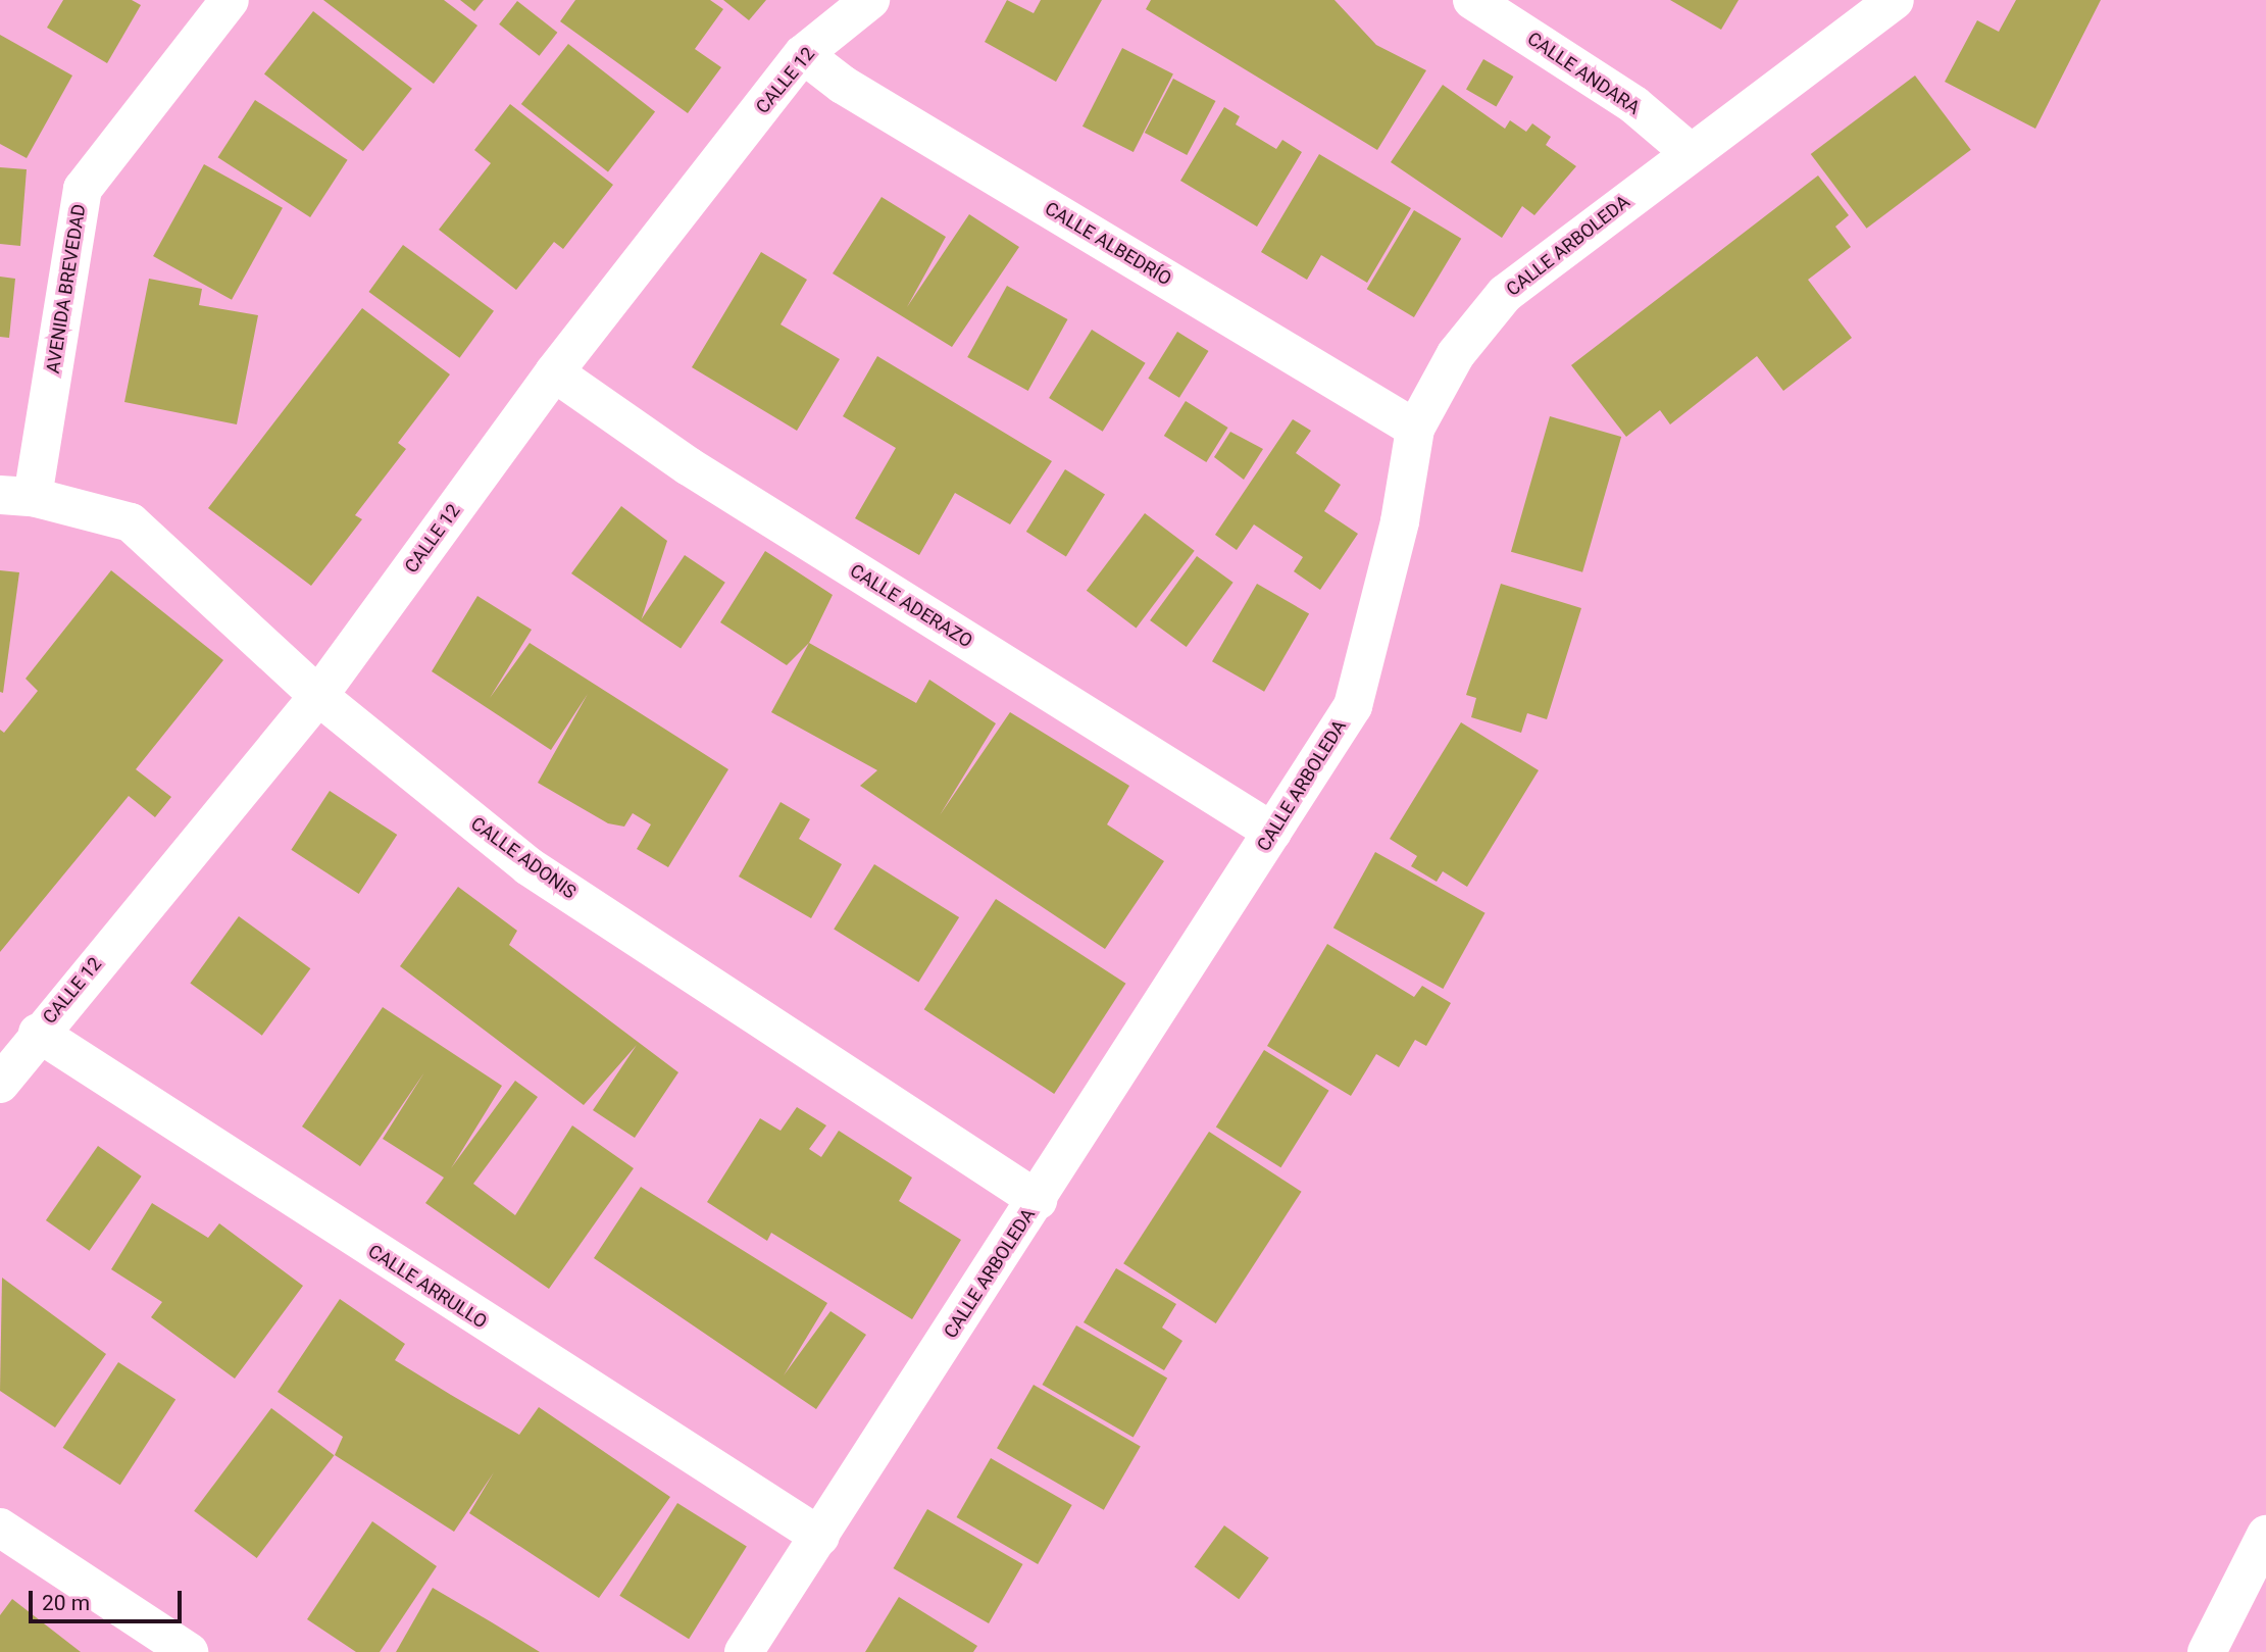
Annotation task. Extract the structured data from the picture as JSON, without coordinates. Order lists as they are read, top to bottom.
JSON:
{
  "streets": {
    "main road": [
      "CALLE ANDARA",
      "CALLE 12",
      "CALLE ALBEDRÍO",
      "CALLE ARBOLEDA",
      "AVENIDA BREVEDAD",
      "CALLE ADERAZO",
      "CALLE ADONIS",
      "CALLE ARRULLO"
    ]
  },
  "crossings": [
    ["CALLE ANDARA", "CALLE ARBOLEDA"],
    ["CALLE 12", "CALLE ALBEDRÍO"],
    ["CALLE 12", "CALLE ADERAZO"],
    ["CALLE 12", "CALLE ADONIS"],
    ["CALLE 12", "CALLE ARRULLO"],
    ["CALLE ALBEDRÍO", "CALLE ARBOLEDA"],
    ["CALLE ARBOLEDA", "CALLE ADERAZO"],
    ["CALLE ARBOLEDA", "CALLE ADONIS"],
    ["CALLE ARBOLEDA", "CALLE ARRULLO"],
    ["AVENIDA BREVEDAD", "CALLE ADONIS"]
  ],
  "scale_bar": "20 m"
}
